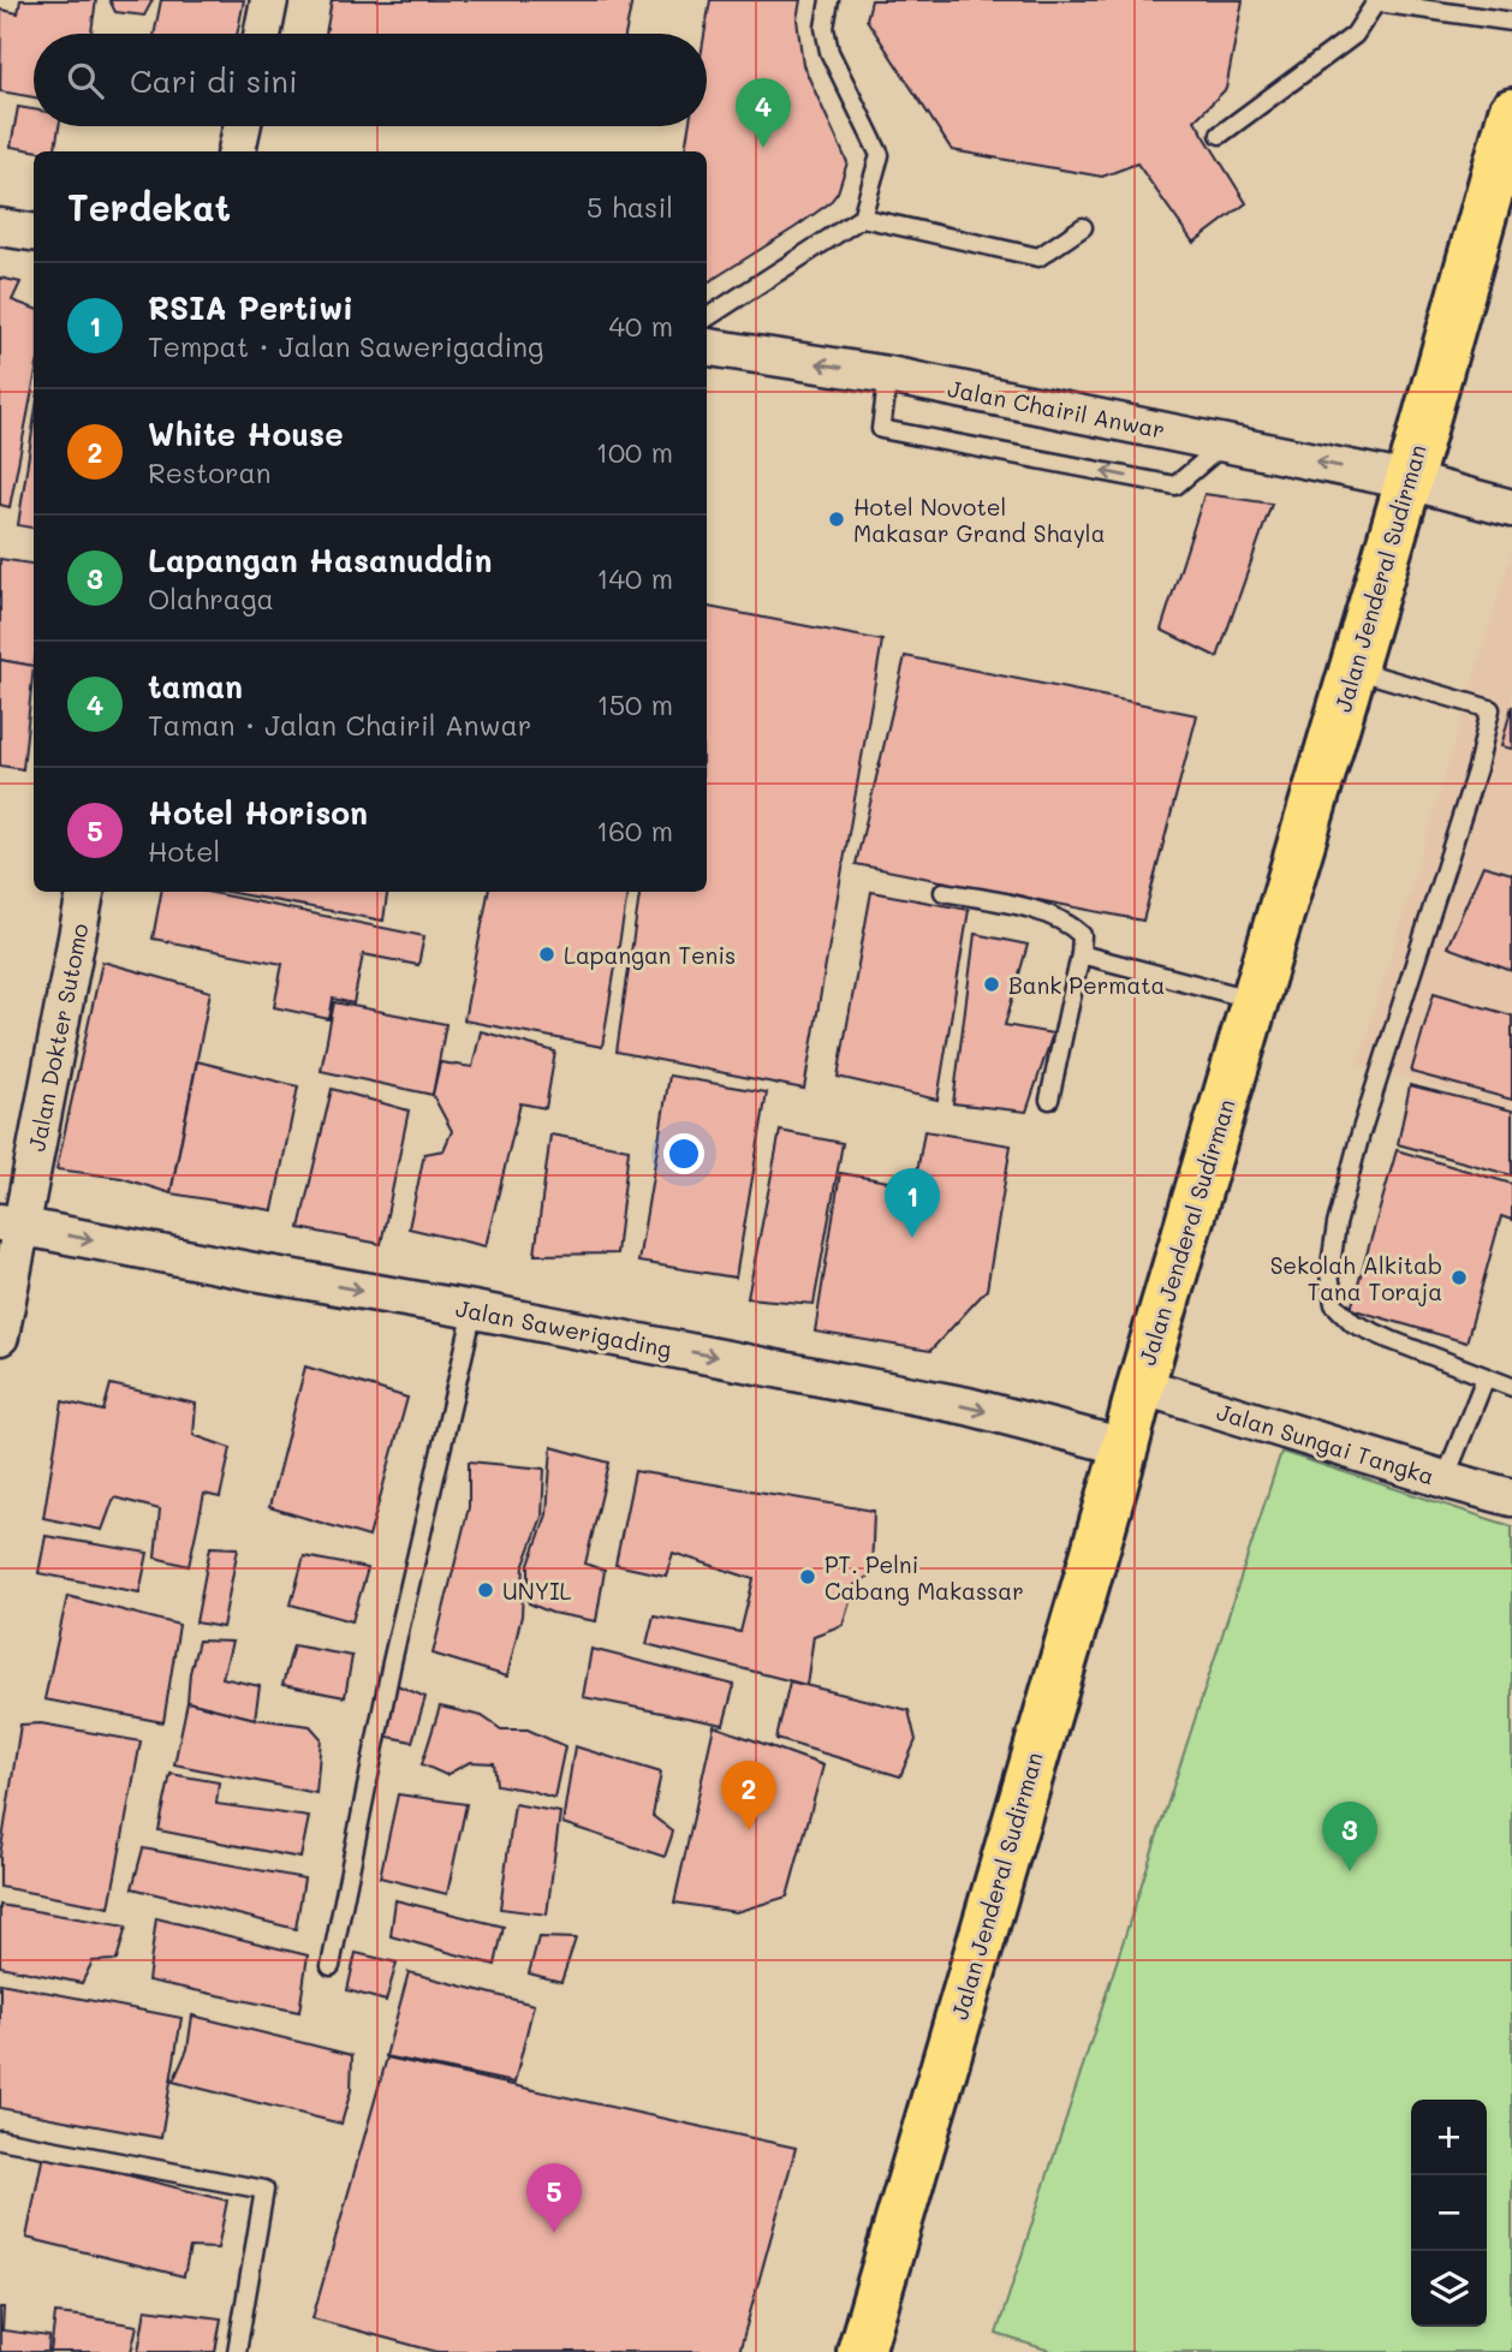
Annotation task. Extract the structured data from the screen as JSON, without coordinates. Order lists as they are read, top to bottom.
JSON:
{
  "streets": {
    "main road": ["Jalan Jenderal Sudirman"],
    "street": [
      "Jalan Chairil Anwar",
      "Jalan Dokter Sutomo",
      "Jalan Sawerigading",
      "Jalan Sungai Tangka"
    ]
  },
  "crossings": [
    ["Jalan Chairil Anwar", "Jalan Jenderal Sudirman"],
    ["Jalan Jenderal Sudirman", "Jalan Sawerigading"],
    ["Jalan Jenderal Sudirman", "Jalan Sungai Tangka"],
    ["Jalan Dokter Sutomo", "Jalan Sawerigading"]
  ],
  "one_way": ["Jalan Chairil Anwar", "Jalan Sawerigading"],
  "places": [
    "Hotel Novotel Makasar Grand Shayla",
    "Lapangan Tenis",
    "Bank Permata",
    "Sekolah Alkitab Tana Toraja",
    "PT. Pelni Cabang Makassar",
    "UNYIL"
  ],
  "page": {
    "search": "Cari di sini",
    "pins": [
      "4",
      "1",
      "2",
      "3",
      "5"
    ],
    "heading": ["Terdekat", "5 hasil"],
    "list": [
      {
        "mark": "1",
        "name": "RSIA Pertiwi",
        "note": "Tempat · Jalan Sawerigading",
        "value": "40 m"
      },
      {
        "mark": "2",
        "name": "White House",
        "note": "Restoran",
        "value": "100 m"
      },
      {
        "mark": "3",
        "name": "Lapangan Hasanuddin",
        "note": "Olahraga",
        "value": "140 m"
      },
      {
        "mark": "4",
        "name": "taman",
        "note": "Taman · Jalan Chairil Anwar",
        "value": "150 m"
      },
      {
        "mark": "5",
        "name": "Hotel Horison",
        "note": "Hotel",
        "value": "160 m"
      }
    ],
    "map_buttons": ["+", "−"]
  }
}
